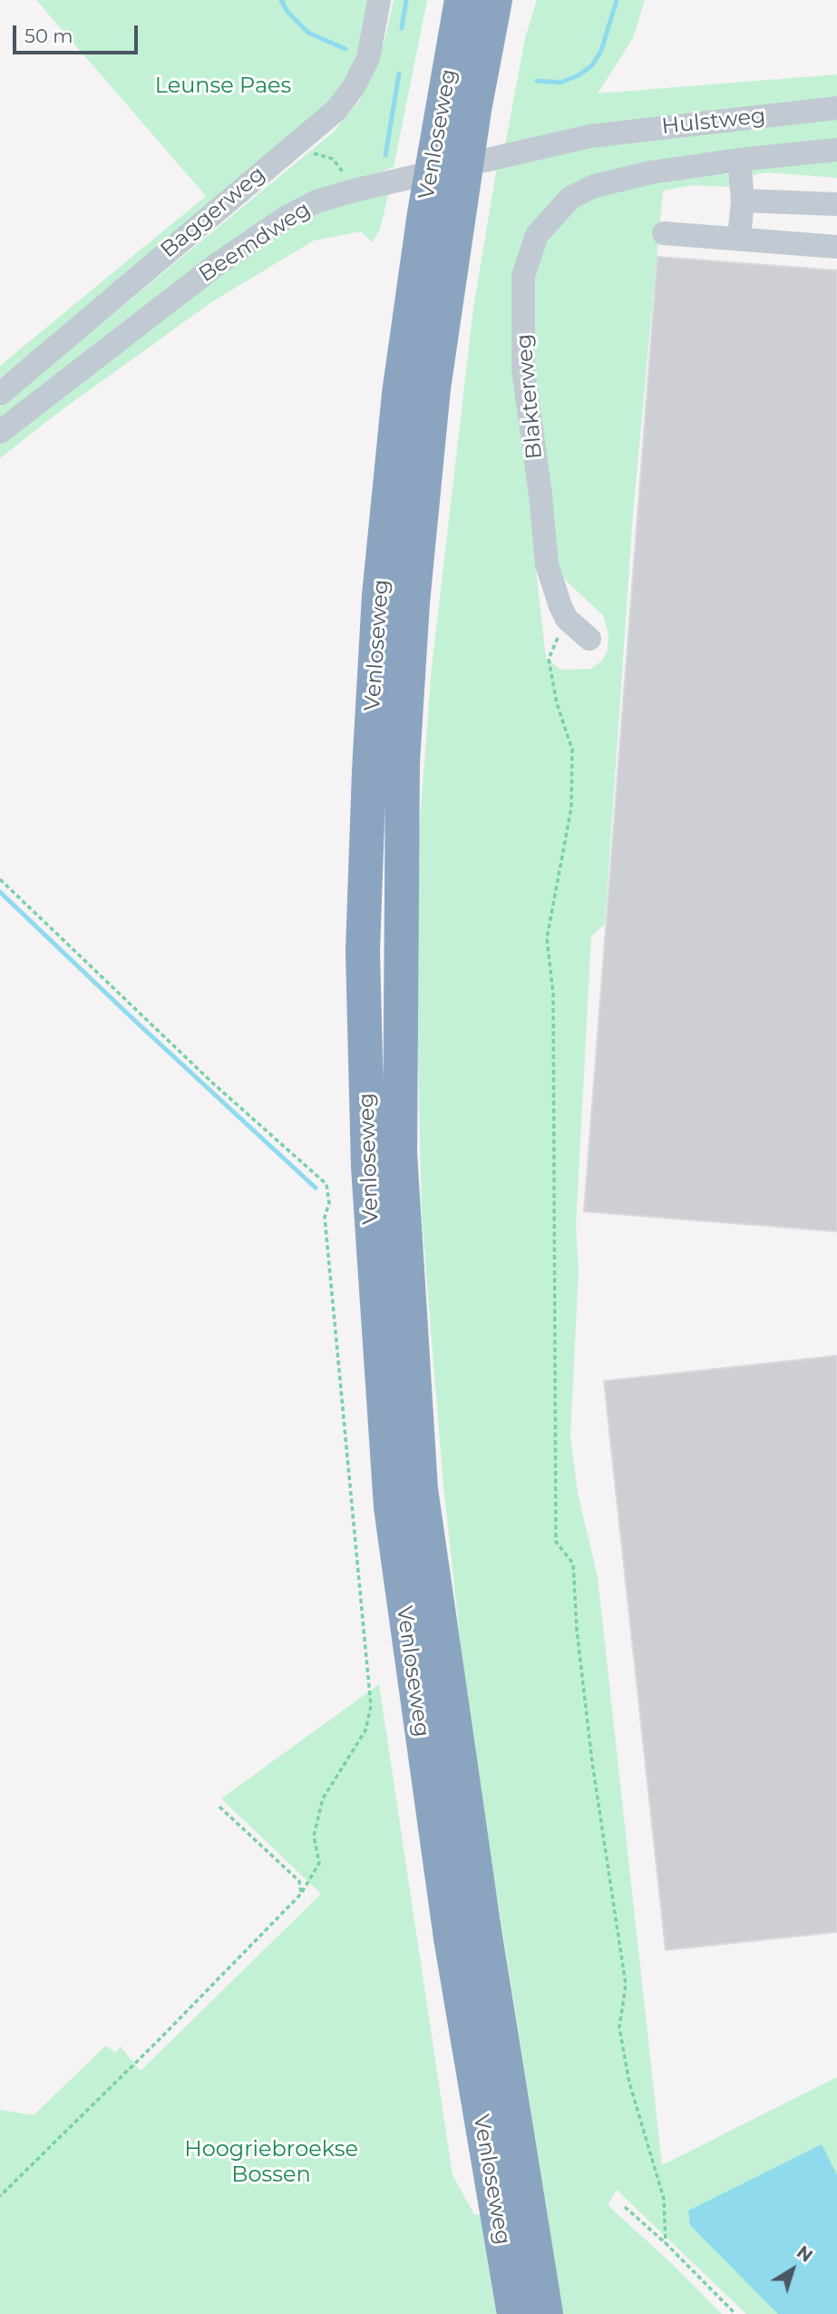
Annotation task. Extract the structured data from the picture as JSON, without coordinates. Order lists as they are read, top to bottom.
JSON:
{
  "streets": {
    "highway": ["Venloseweg"],
    "street": [
      "Hulstweg",
      "Baggerweg",
      "Beemdweg",
      "Blakterweg"
    ]
  },
  "crossings": [
    ["Hulstweg", "Beemdweg"]
  ],
  "parks": ["Leunse Paes", "Hoogriebroekse Bossen"],
  "scale_bar": "50 m",
  "north": "top right"
}
